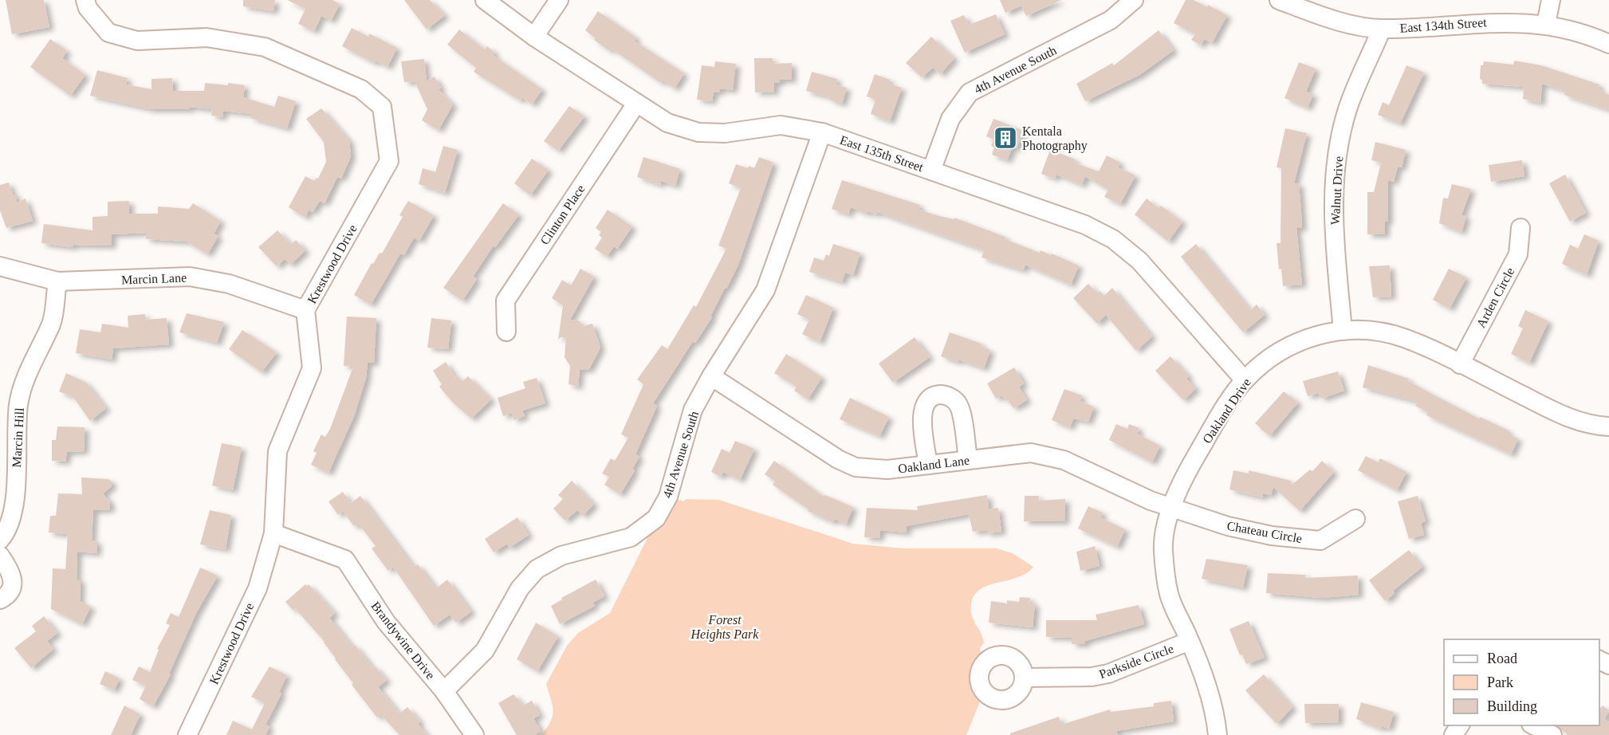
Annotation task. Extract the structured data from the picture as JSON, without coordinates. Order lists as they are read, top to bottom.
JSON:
{
  "streets": {
    "street": [
      "East 134th Street",
      "4th Avenue South",
      "East 135th Street",
      "Walnut Drive",
      "Clinton Place",
      "Krestwood Drive",
      "Marcin Lane",
      "Arden Circle",
      "Oakland Drive",
      "Marcin Hill",
      "Oakland Lane",
      "Chateau Circle",
      "Brandywine Drive",
      "Parkside Circle"
    ]
  },
  "crossings": [
    ["East 134th Street", "Walnut Drive"],
    ["4th Avenue South", "East 135th Street"],
    ["4th Avenue South", "Oakland Lane"],
    ["4th Avenue South", "Brandywine Drive"],
    ["East 135th Street", "Clinton Place"],
    ["East 135th Street", "Oakland Drive"],
    ["Walnut Drive", "Oakland Drive"],
    ["Krestwood Drive", "Marcin Lane"],
    ["Krestwood Drive", "Brandywine Drive"],
    ["Marcin Lane", "Marcin Hill"],
    ["Arden Circle", "Oakland Drive"],
    ["Oakland Drive", "Oakland Lane"],
    ["Oakland Drive", "Chateau Circle"],
    ["Oakland Drive", "Parkside Circle"],
    ["Oakland Lane", "Chateau Circle"]
  ],
  "parks": ["Forest Heights Park"],
  "places": {
    "building": ["Kentala Photography"]
  },
  "legend": ["Road", "Park", "Building"]
}
